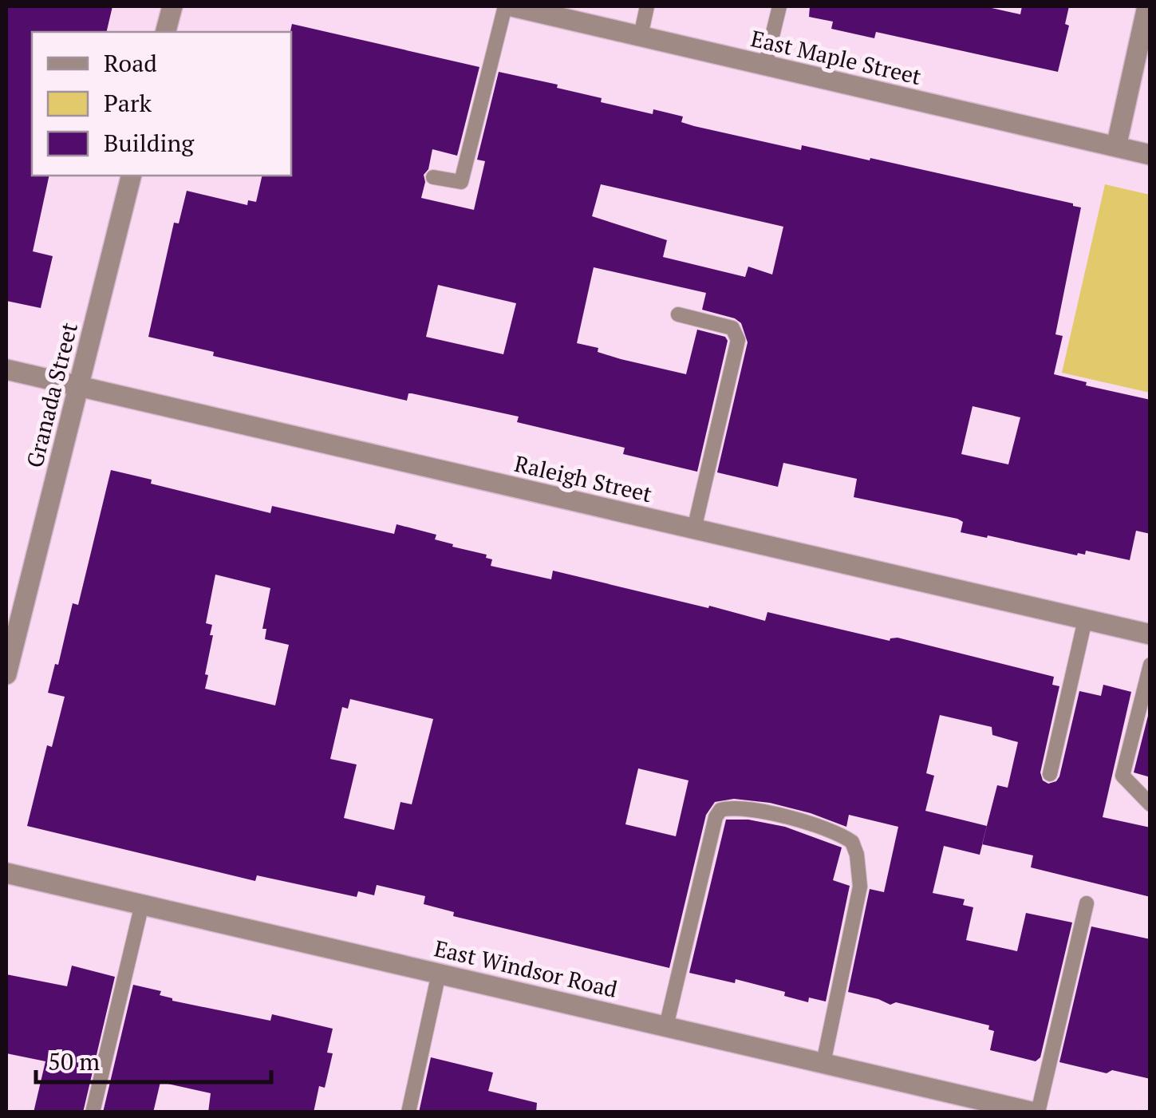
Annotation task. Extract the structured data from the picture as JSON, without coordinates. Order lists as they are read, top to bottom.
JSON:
{
  "streets": {
    "street": [
      "East Maple Street",
      "Granada Street",
      "Raleigh Street",
      "East Windsor Road"
    ]
  },
  "crossings": [
    ["Granada Street", "Raleigh Street"]
  ],
  "legend": ["Road", "Park", "Building"],
  "scale_bar": "50 m"
}
